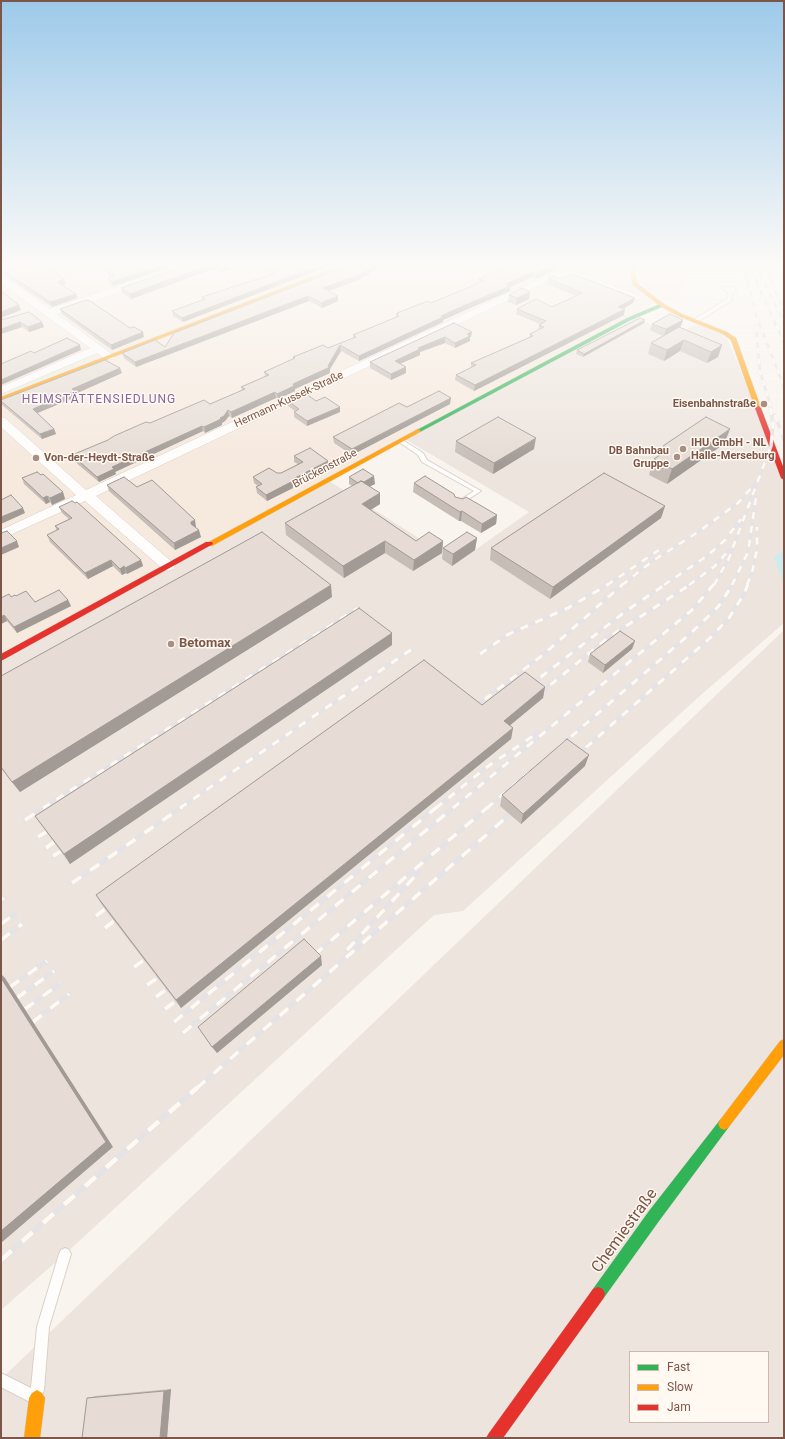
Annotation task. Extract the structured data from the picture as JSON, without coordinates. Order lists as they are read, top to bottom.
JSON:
{
  "streets": {
    "street": ["Hermann-Kussek-Straße", "Brückenstraße", "Chemiestraße"]
  },
  "districts": ["HEIMSTÄTTENSIEDLUNG"],
  "places": [
    "Eisenbahnstraße",
    "IHU GmbH - NL Halle-Merseburg",
    "DB Bahnbau Gruppe",
    "Von-der-Heydt-Straße",
    "Betomax"
  ],
  "legend": ["Fast", "Slow", "Jam"]
}
